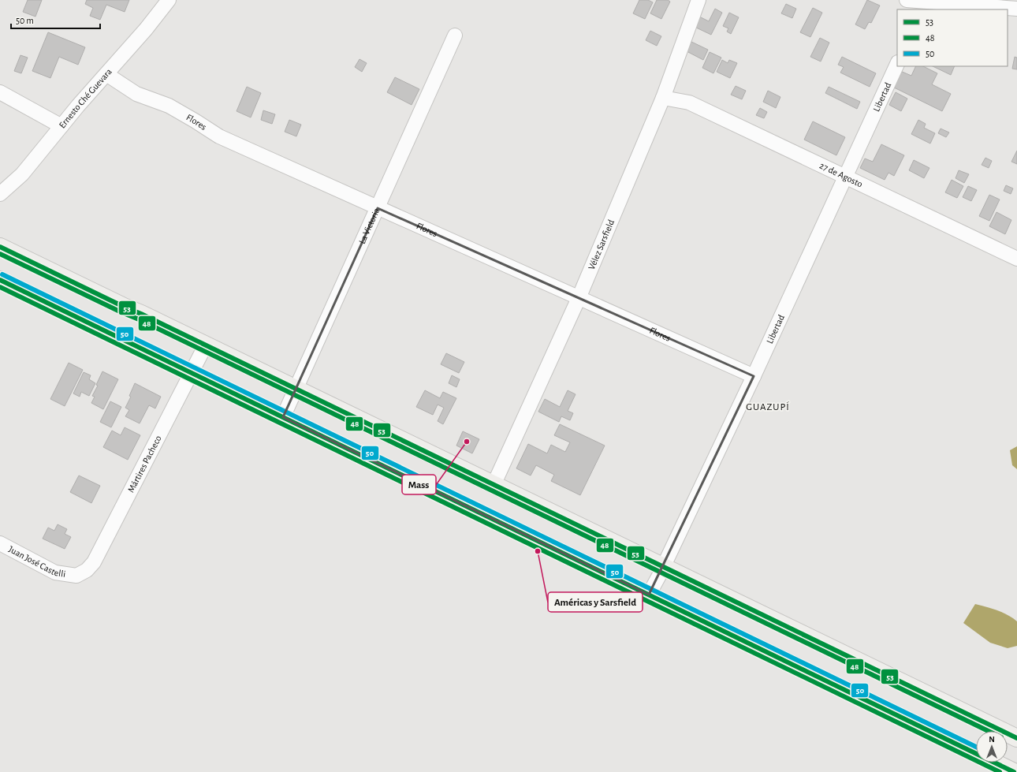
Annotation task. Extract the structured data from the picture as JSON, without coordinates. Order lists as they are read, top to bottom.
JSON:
{
  "streets": {
    "street": [
      "Libertad",
      "Ernesto Ché Guevara",
      "Flores",
      "27 de Agosto",
      "La Victoria",
      "Vélez Sarsfield",
      "Mártires Pacheco",
      "Juan José Castelli"
    ]
  },
  "crossings": [
    ["Libertad", "Flores"],
    ["Libertad", "27 de Agosto"],
    ["Ernesto Ché Guevara", "Flores"],
    ["Flores", "La Victoria"],
    ["Flores", "Vélez Sarsfield"],
    ["27 de Agosto", "Vélez Sarsfield"],
    ["Mártires Pacheco", "Juan José Castelli"]
  ],
  "districts": ["GUAZUPÍ"],
  "places": ["Mass", "Américas y Sarsfield"],
  "lines": ["transit line 53", "transit line 48", "transit line 50"],
  "legend": ["53", "48", "50"],
  "scale_bar": "50 m",
  "north": "top"
}
